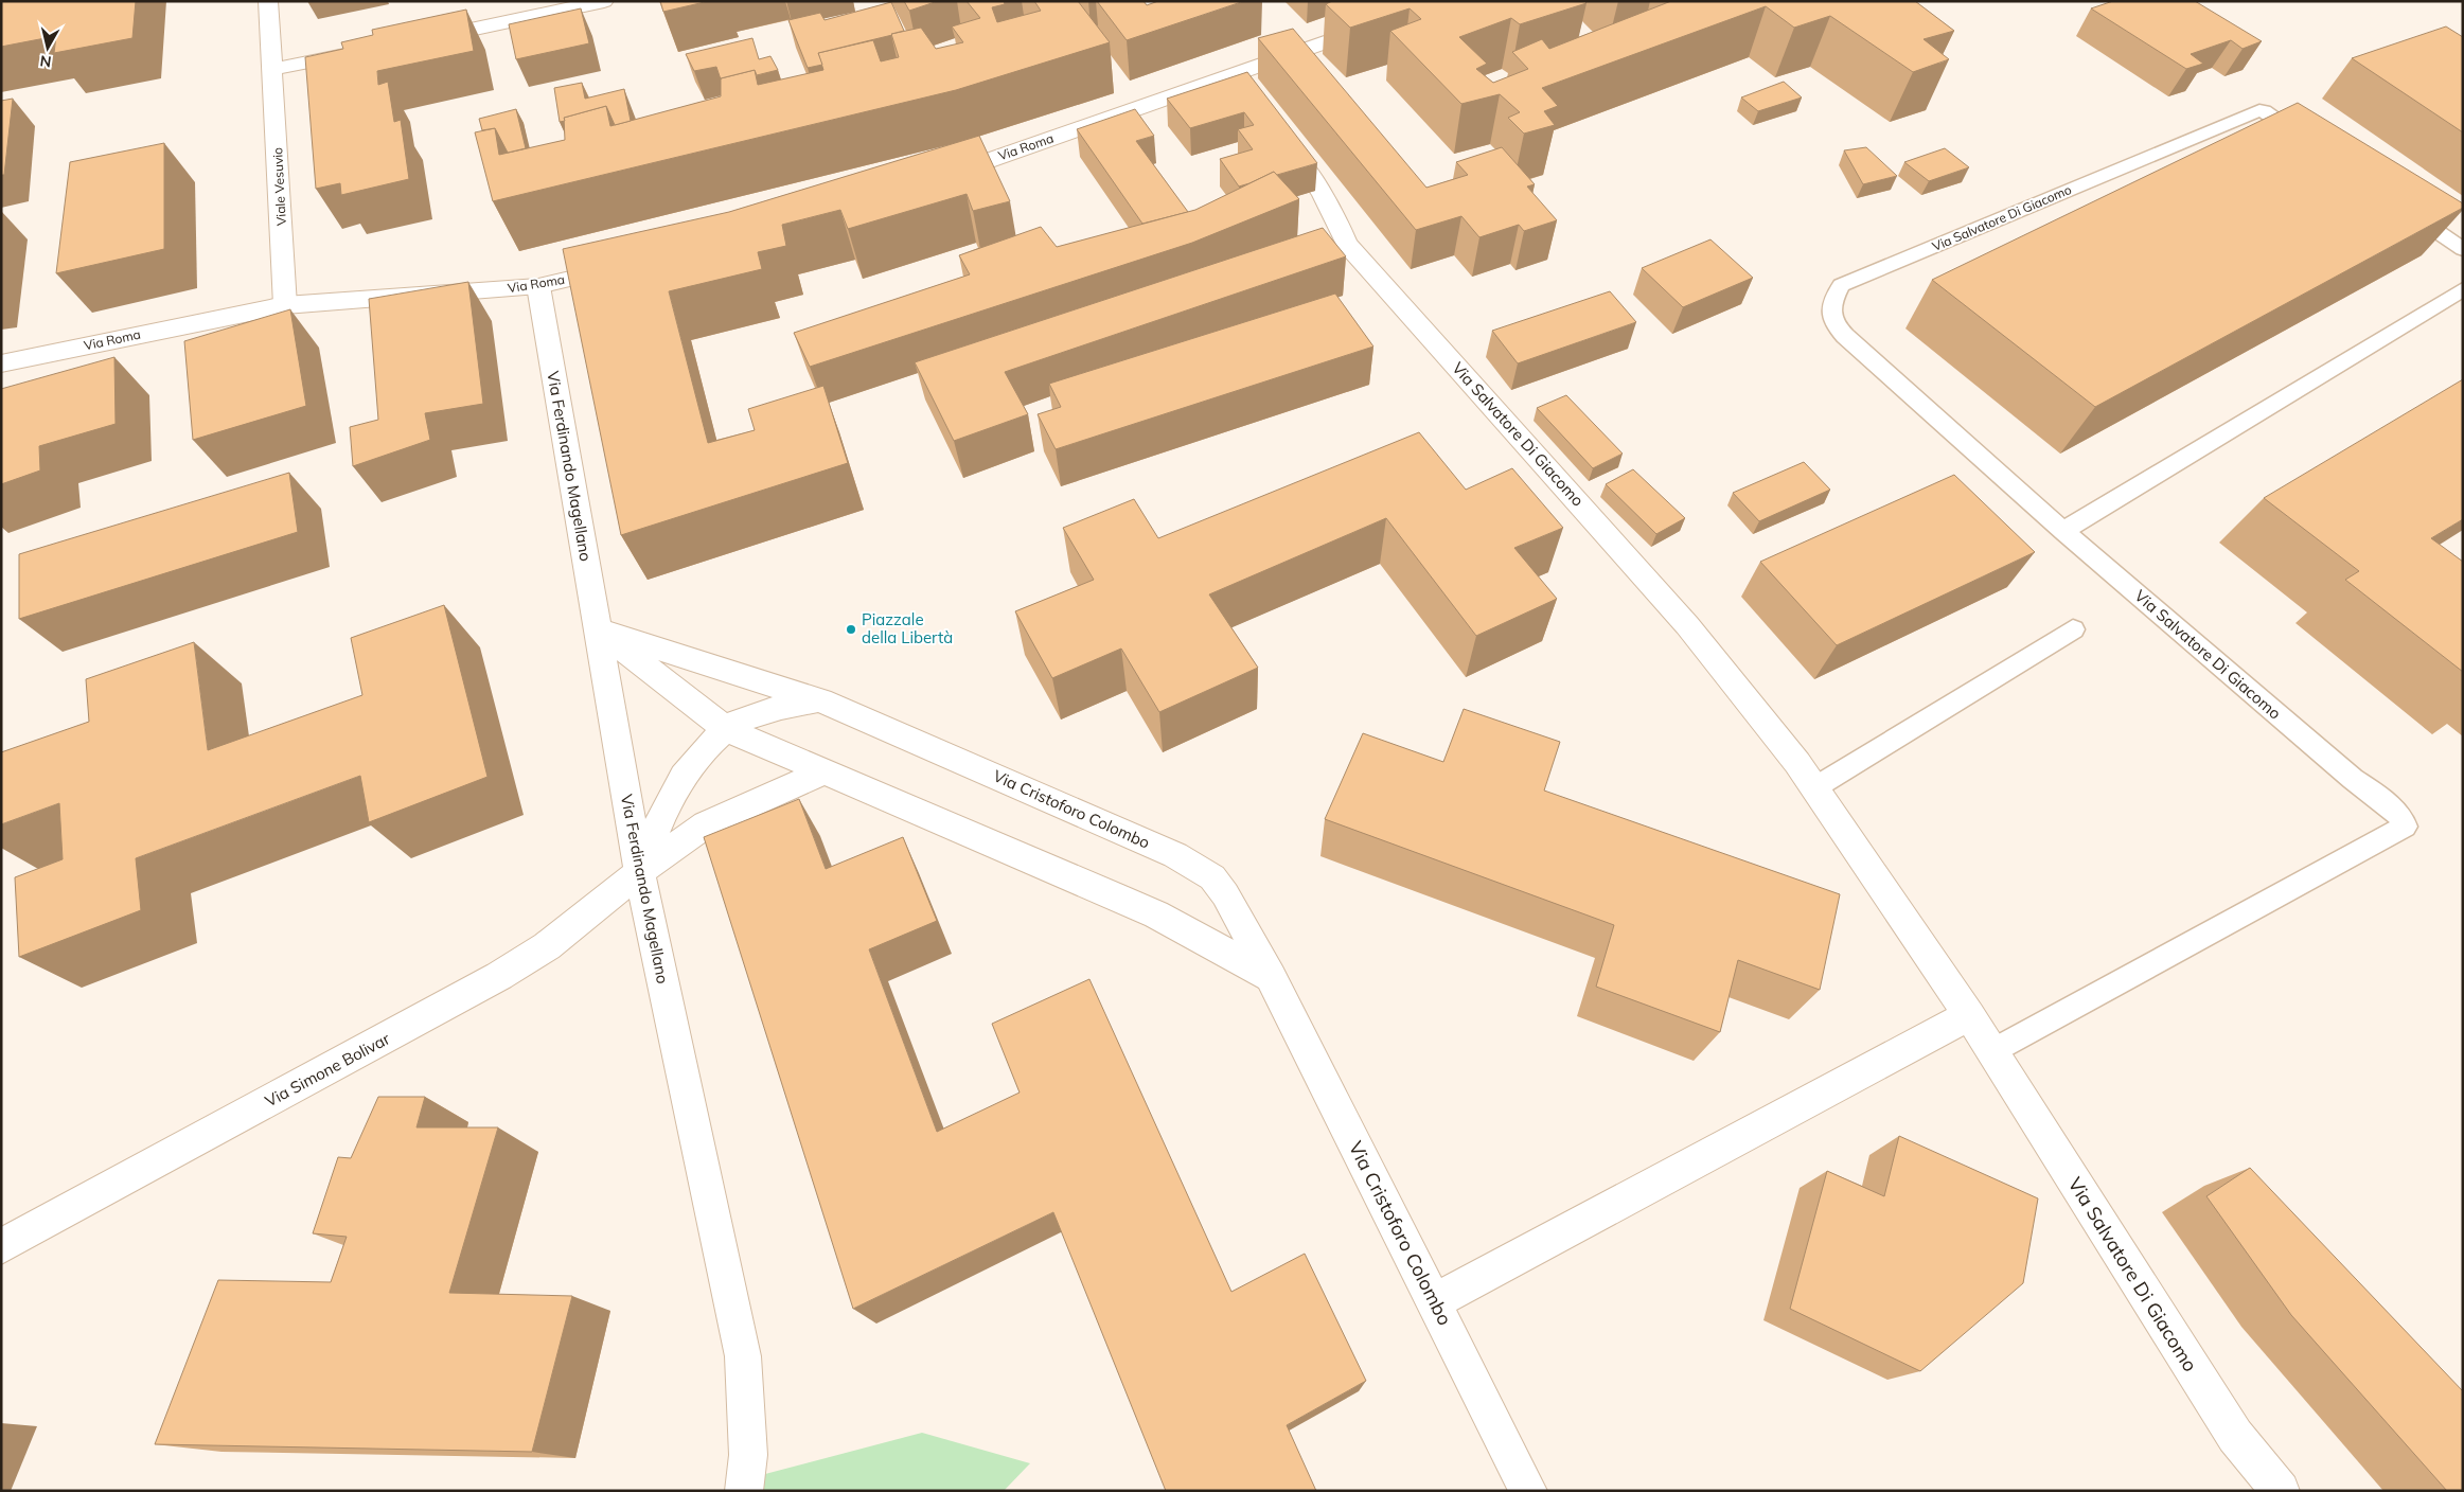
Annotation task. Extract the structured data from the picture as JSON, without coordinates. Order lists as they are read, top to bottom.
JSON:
{
  "streets": {
    "street": [
      "Via Roma",
      "Viale Vesuvio",
      "Via Salvatore Di Giacomo",
      "Via Ferdinando Magellano",
      "Via Cristoforo Colombo",
      "Via Simone Bolivar"
    ]
  },
  "crossings": [
    ["Via Roma", "Viale Vesuvio"],
    ["Via Roma", "Via Ferdinando Magellano"],
    ["Via Ferdinando Magellano", "Via Cristoforo Colombo"],
    ["Via Ferdinando Magellano", "Via Simone Bolivar"]
  ],
  "places": ["Piazzale della Libertà"],
  "north": "bottom"
}
